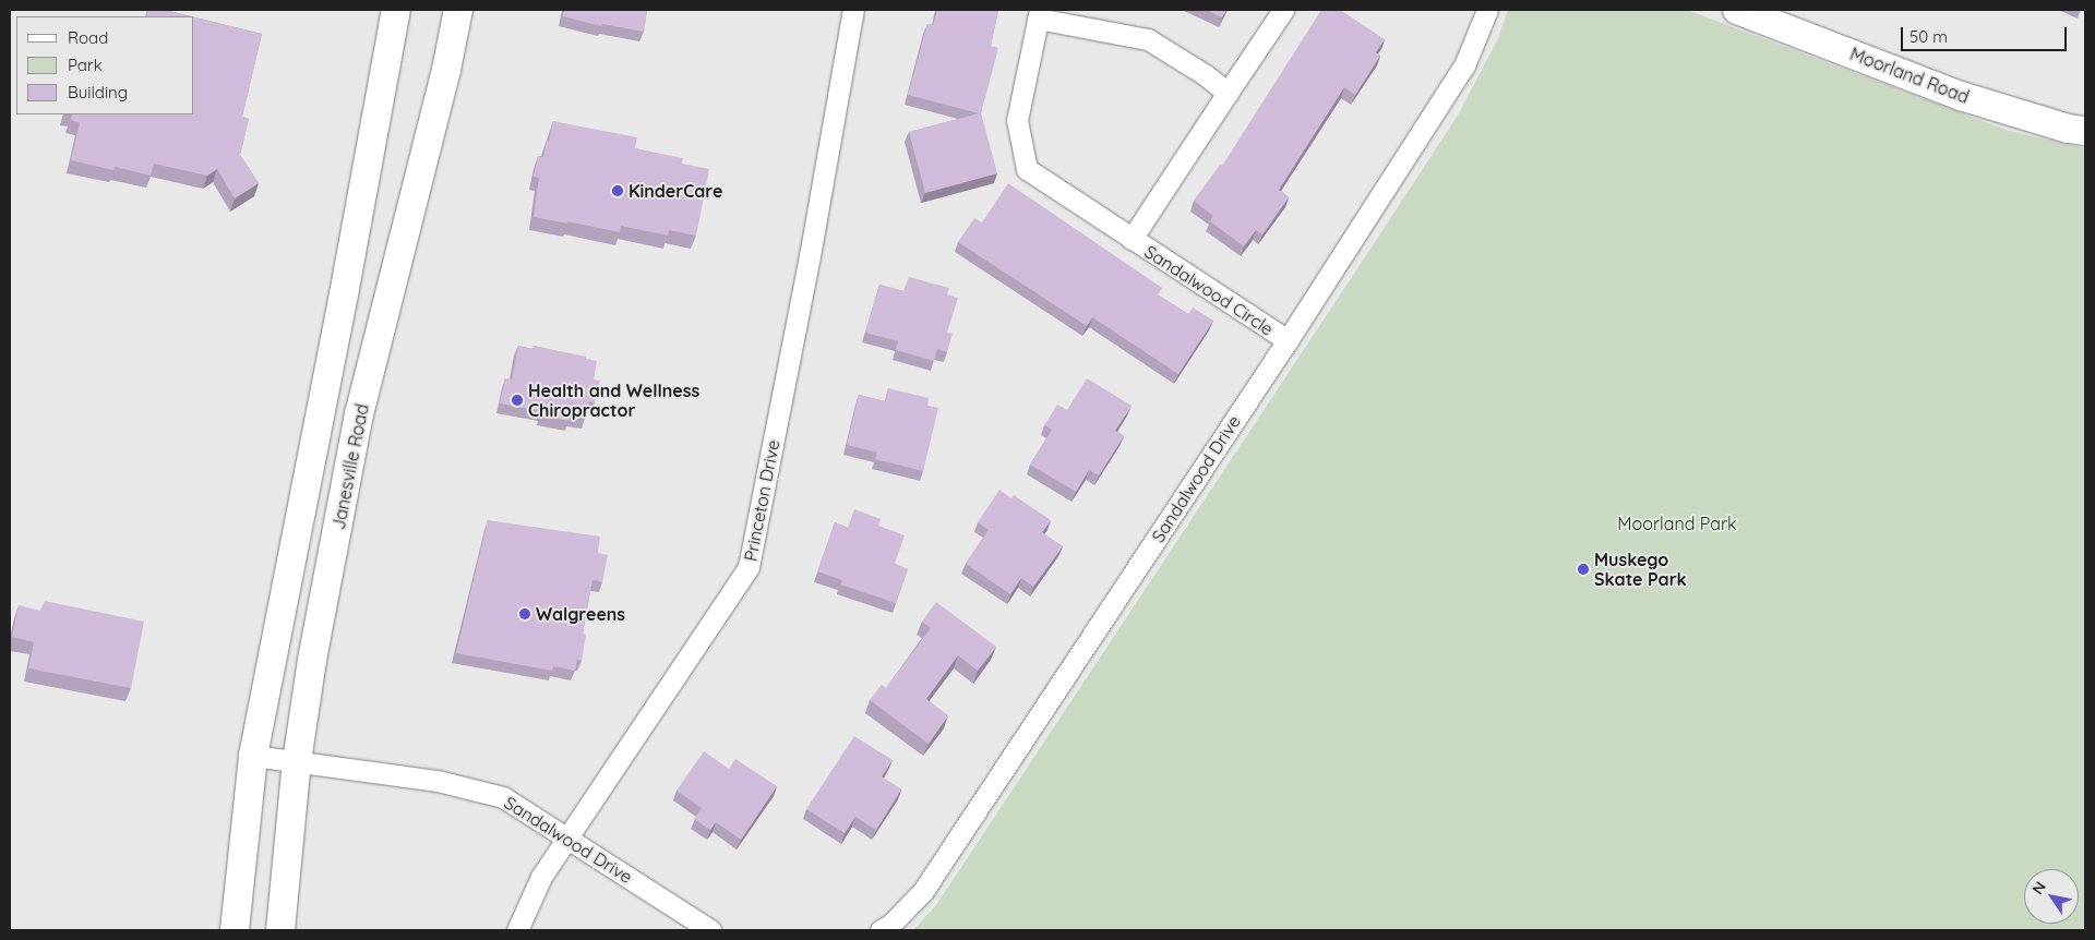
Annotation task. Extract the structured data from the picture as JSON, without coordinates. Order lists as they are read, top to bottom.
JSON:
{
  "streets": {
    "main road": ["Moorland Road", "Janesville Road"],
    "street": ["Sandalwood Circle", "Sandalwood Drive", "Princeton Drive"]
  },
  "crossings": [
    ["Sandalwood Circle", "Sandalwood Drive"],
    ["Janesville Road", "Sandalwood Drive"],
    ["Sandalwood Drive", "Princeton Drive"]
  ],
  "parks": ["Moorland Park"],
  "places": [
    "KinderCare",
    "Health and Wellness Chiropractor",
    "Muskego Skate Park",
    "Walgreens"
  ],
  "legend": ["Road", "Park", "Building"],
  "scale_bar": "50 m",
  "north": "top left"
}
